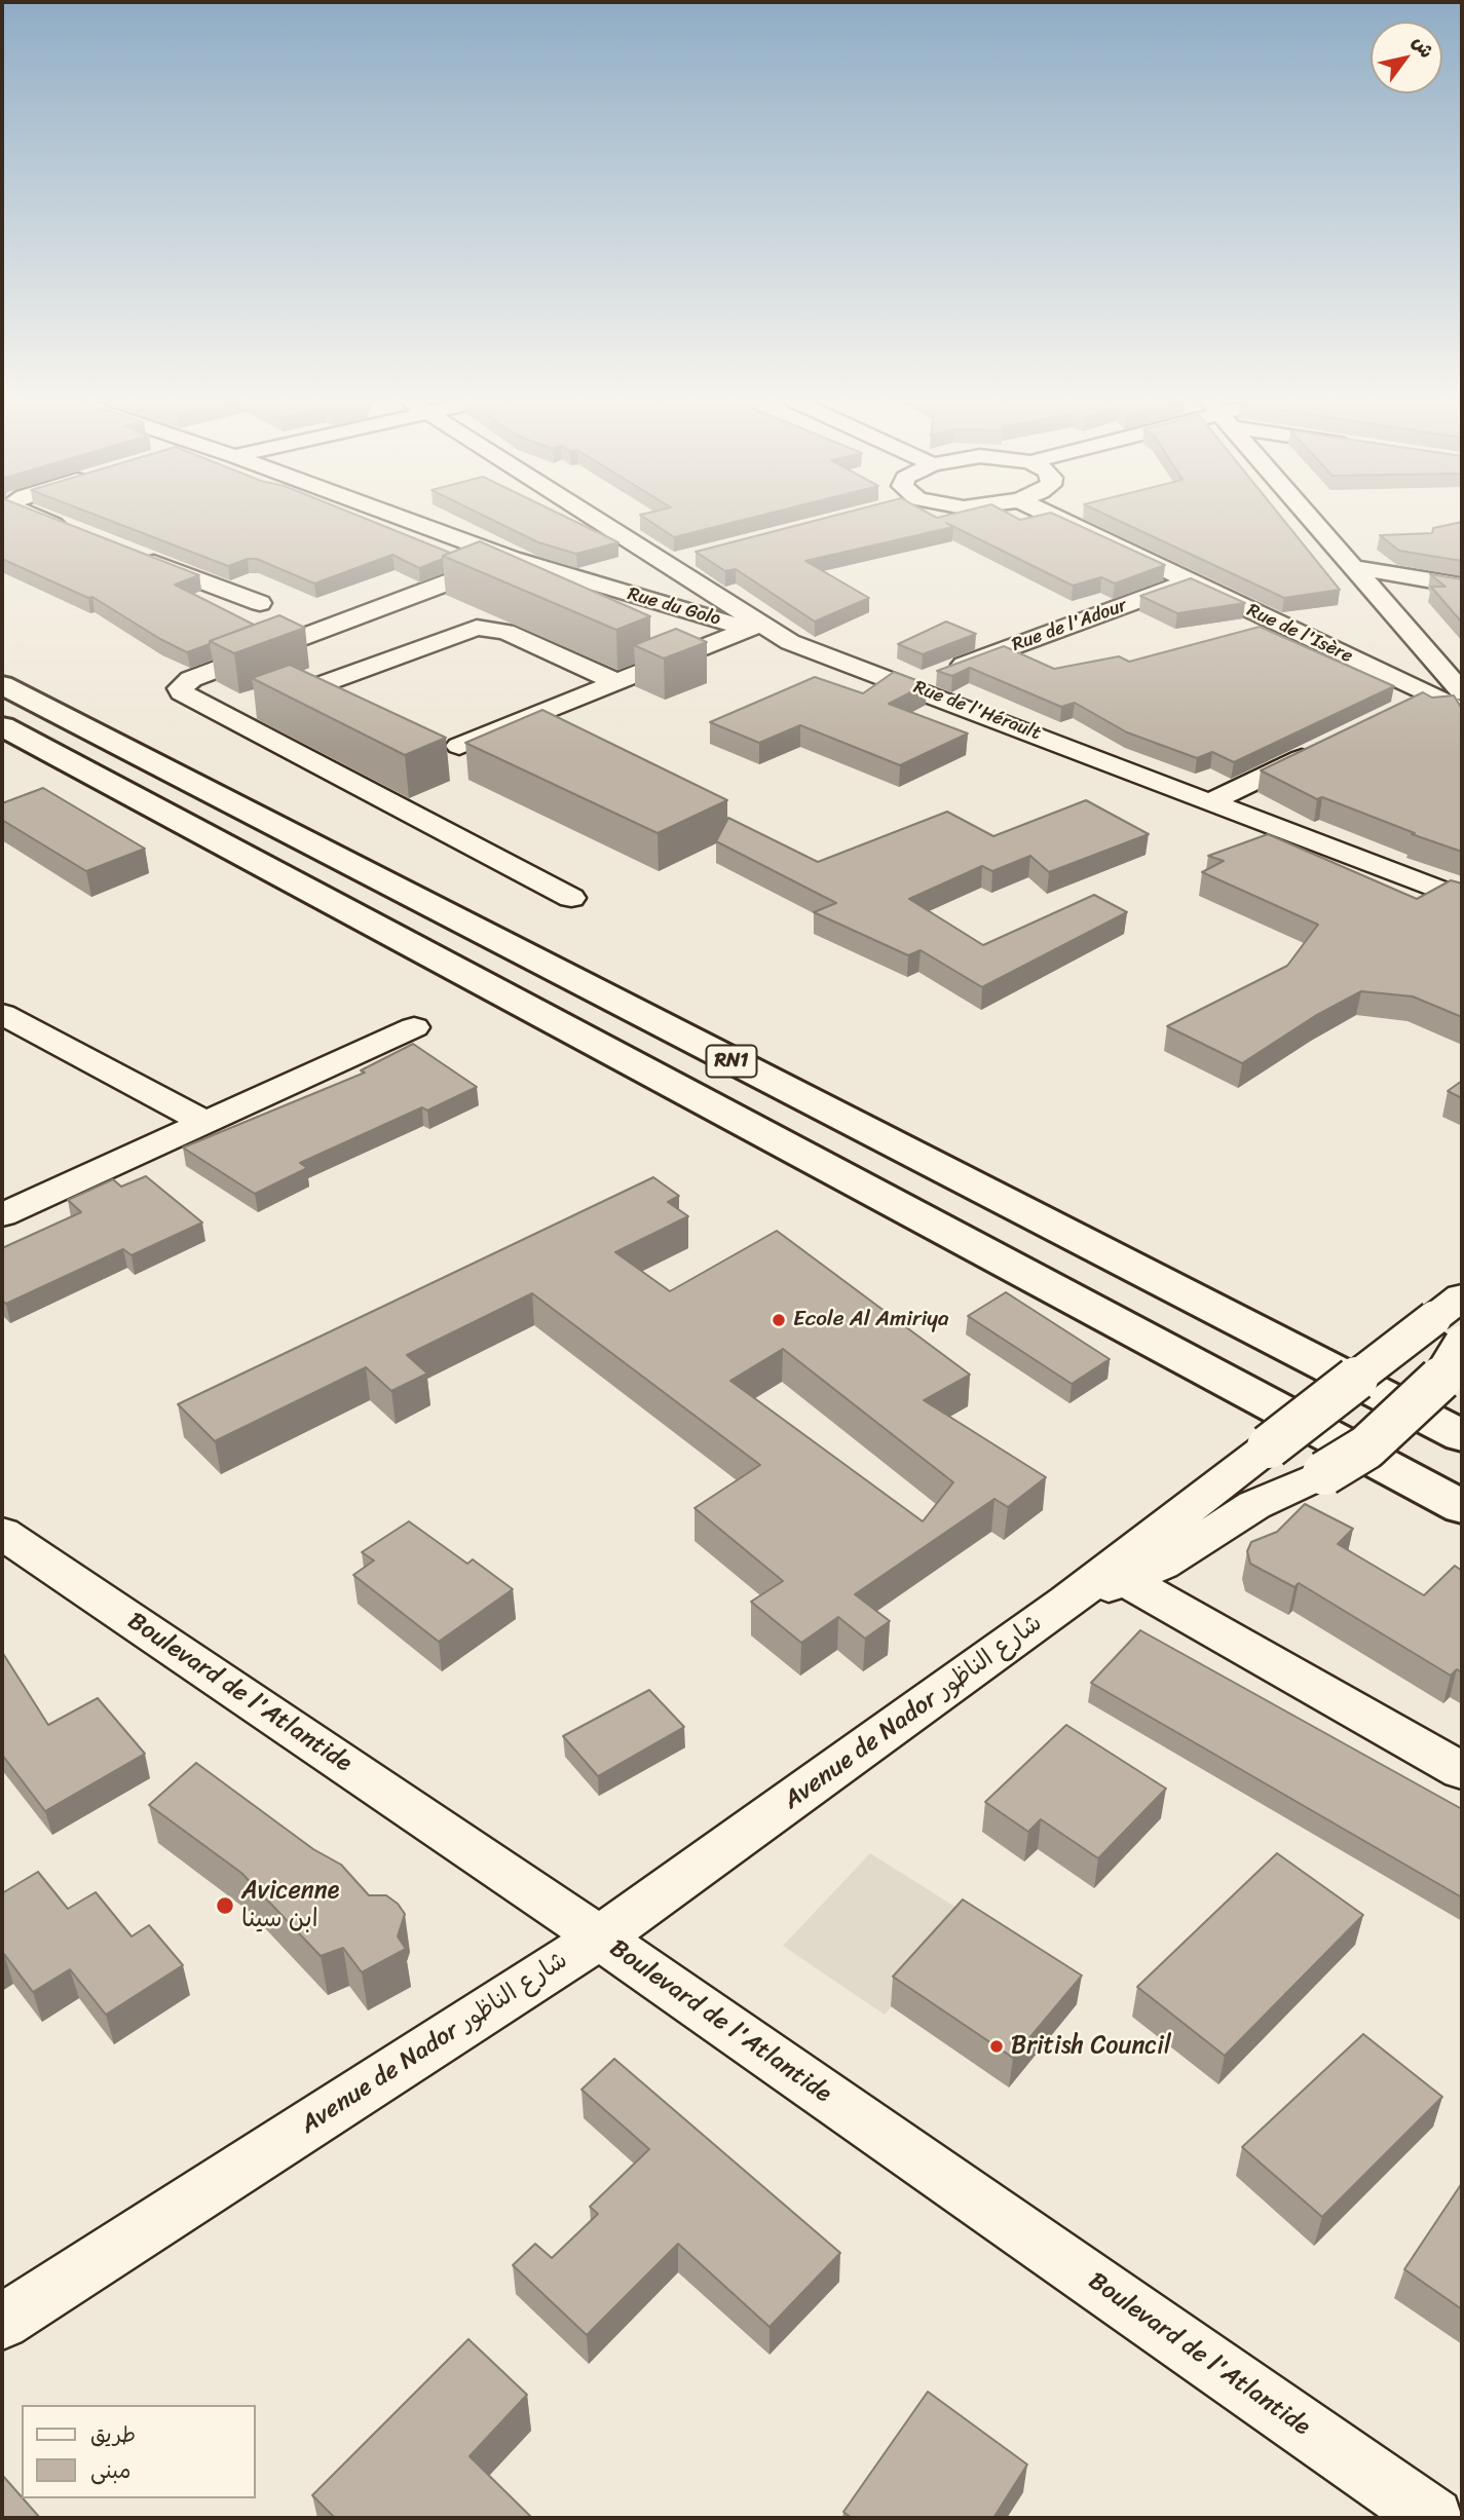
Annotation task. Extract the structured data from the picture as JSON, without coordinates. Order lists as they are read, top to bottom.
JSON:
{
  "streets": {
    "highway": ["RN1"],
    "street": [
      "Rue du Golo",
      "Rue de l'Adour",
      "Rue de l'Isère",
      "Rue de l'Hérault",
      "Boulevard de l'Atlantide",
      "Avenue de Nador شارع الناظور"
    ]
  },
  "crossings": [
    ["Rue du Golo", "Rue de l'Hérault"],
    ["Rue de l'Adour", "Rue de l'Isère"],
    ["Rue de l'Adour", "Rue de l'Hérault"],
    ["Boulevard de l'Atlantide", "Avenue de Nador شارع الناظور"]
  ],
  "places": ["Ecole Al Amiriya", "Avicenne ابن سينا", "British Council"],
  "legend": ["طريق", "مبنى"],
  "north": "top right"
}
